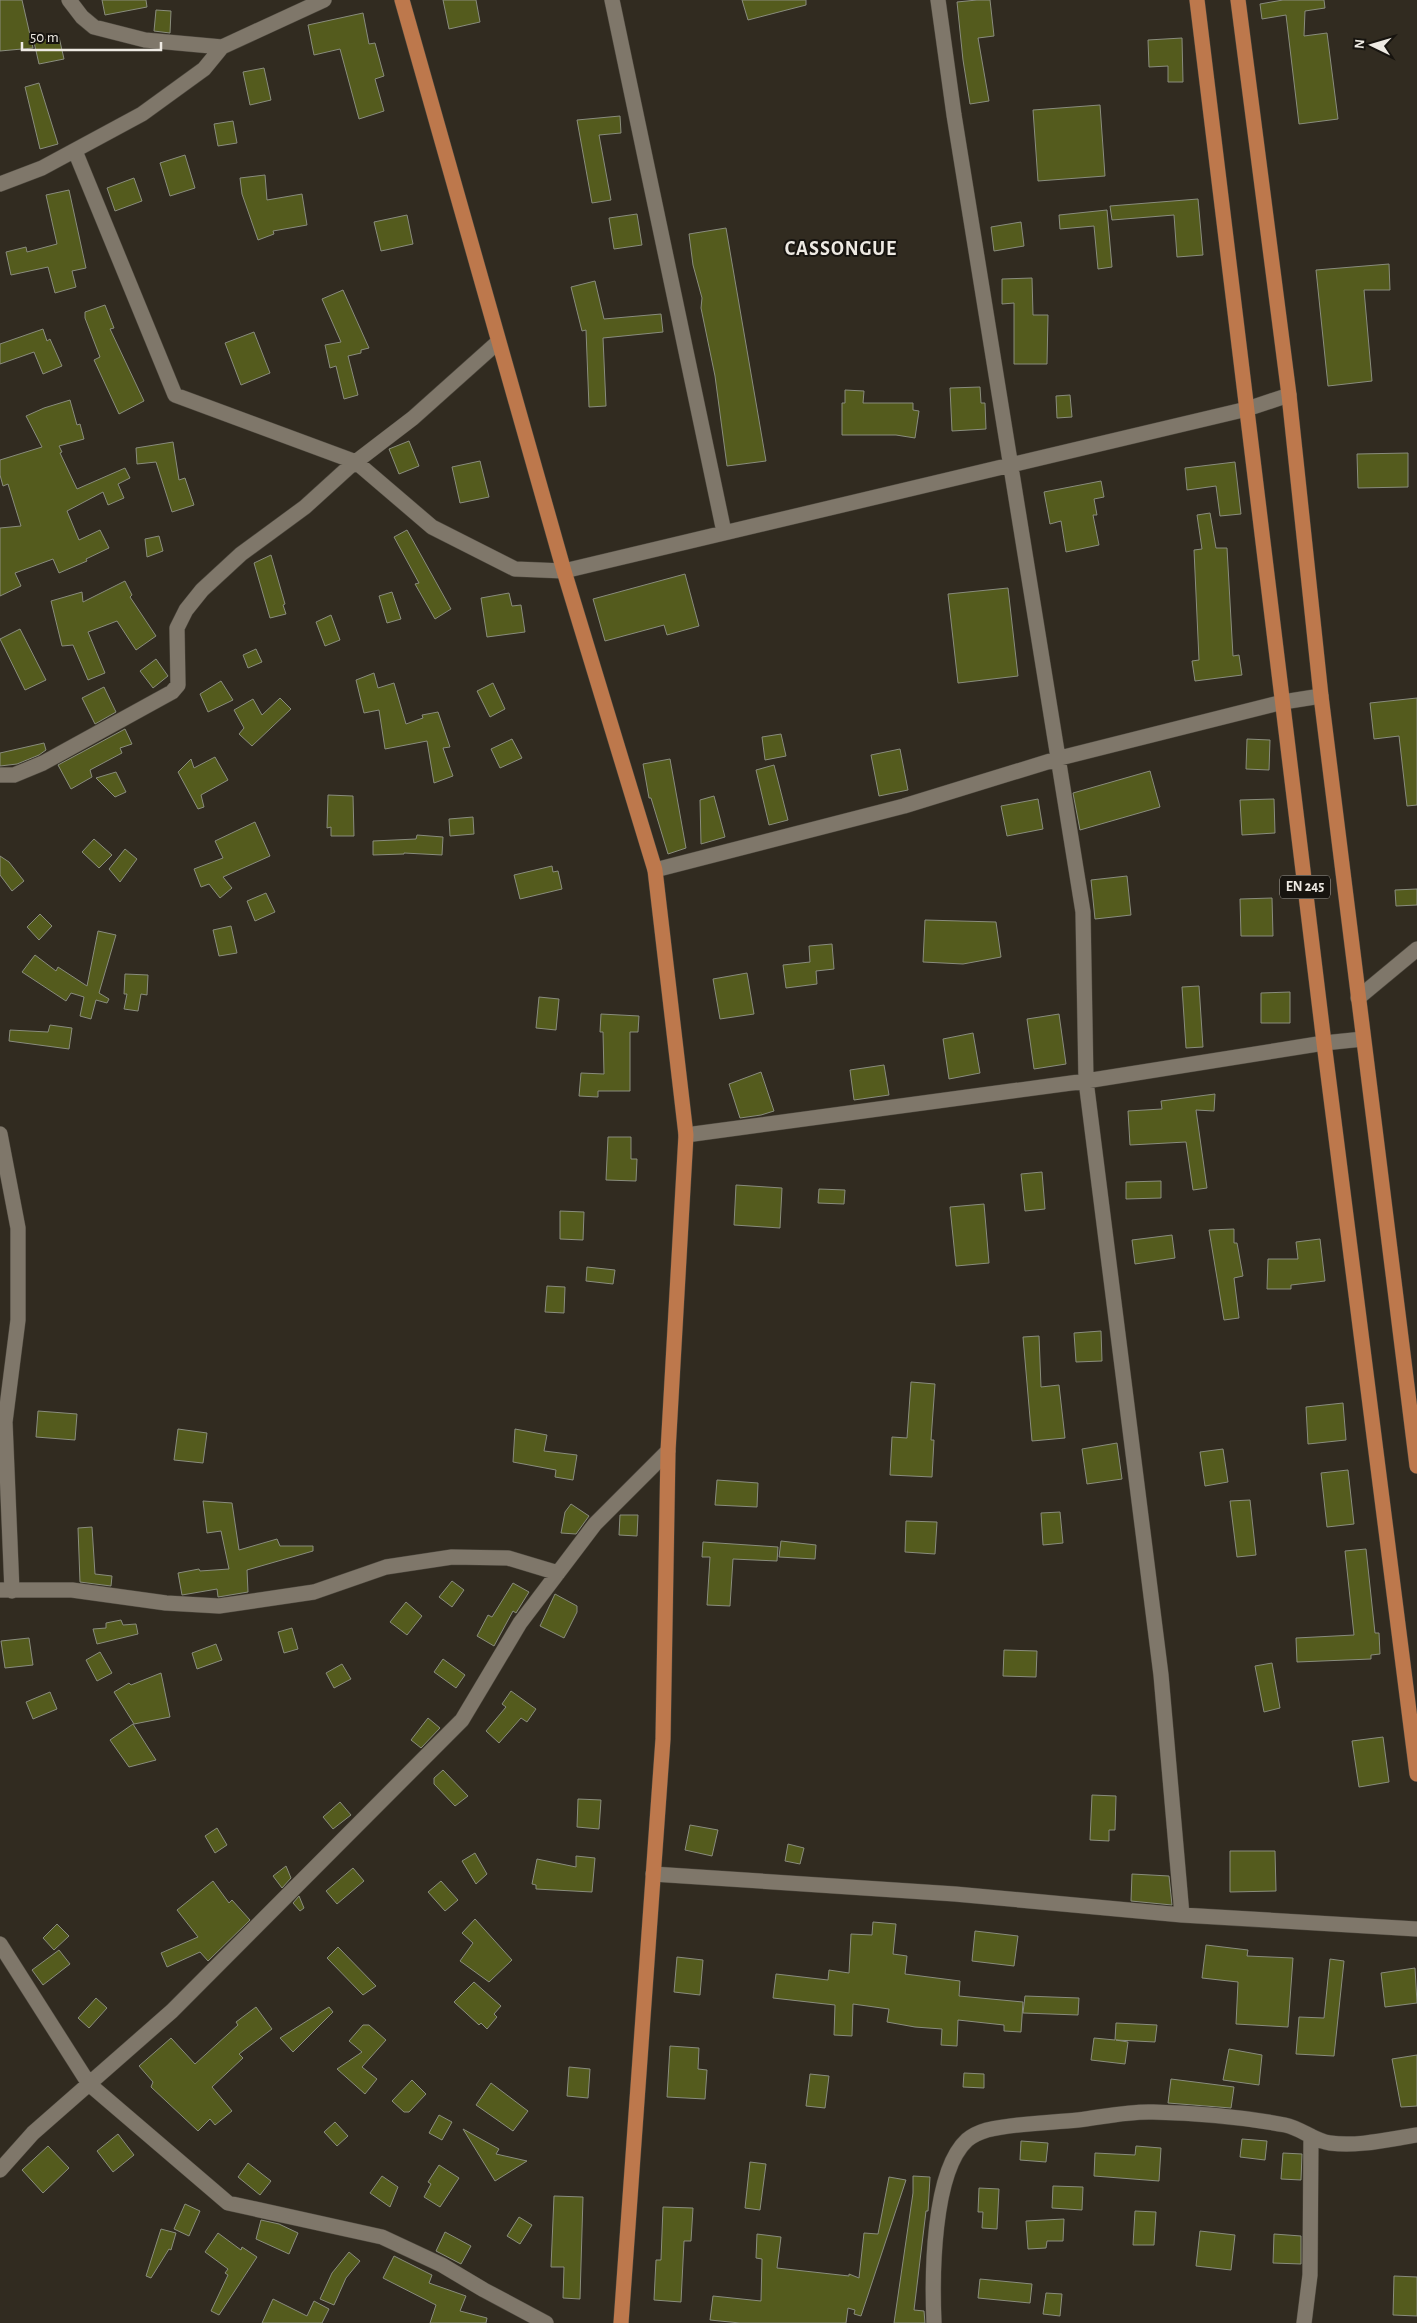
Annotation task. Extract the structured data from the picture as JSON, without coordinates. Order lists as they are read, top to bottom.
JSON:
{
  "streets": {
    "main road": ["EN 245"]
  },
  "districts": ["CASSONGUE"],
  "scale_bar": "50 m",
  "north": "left"
}
